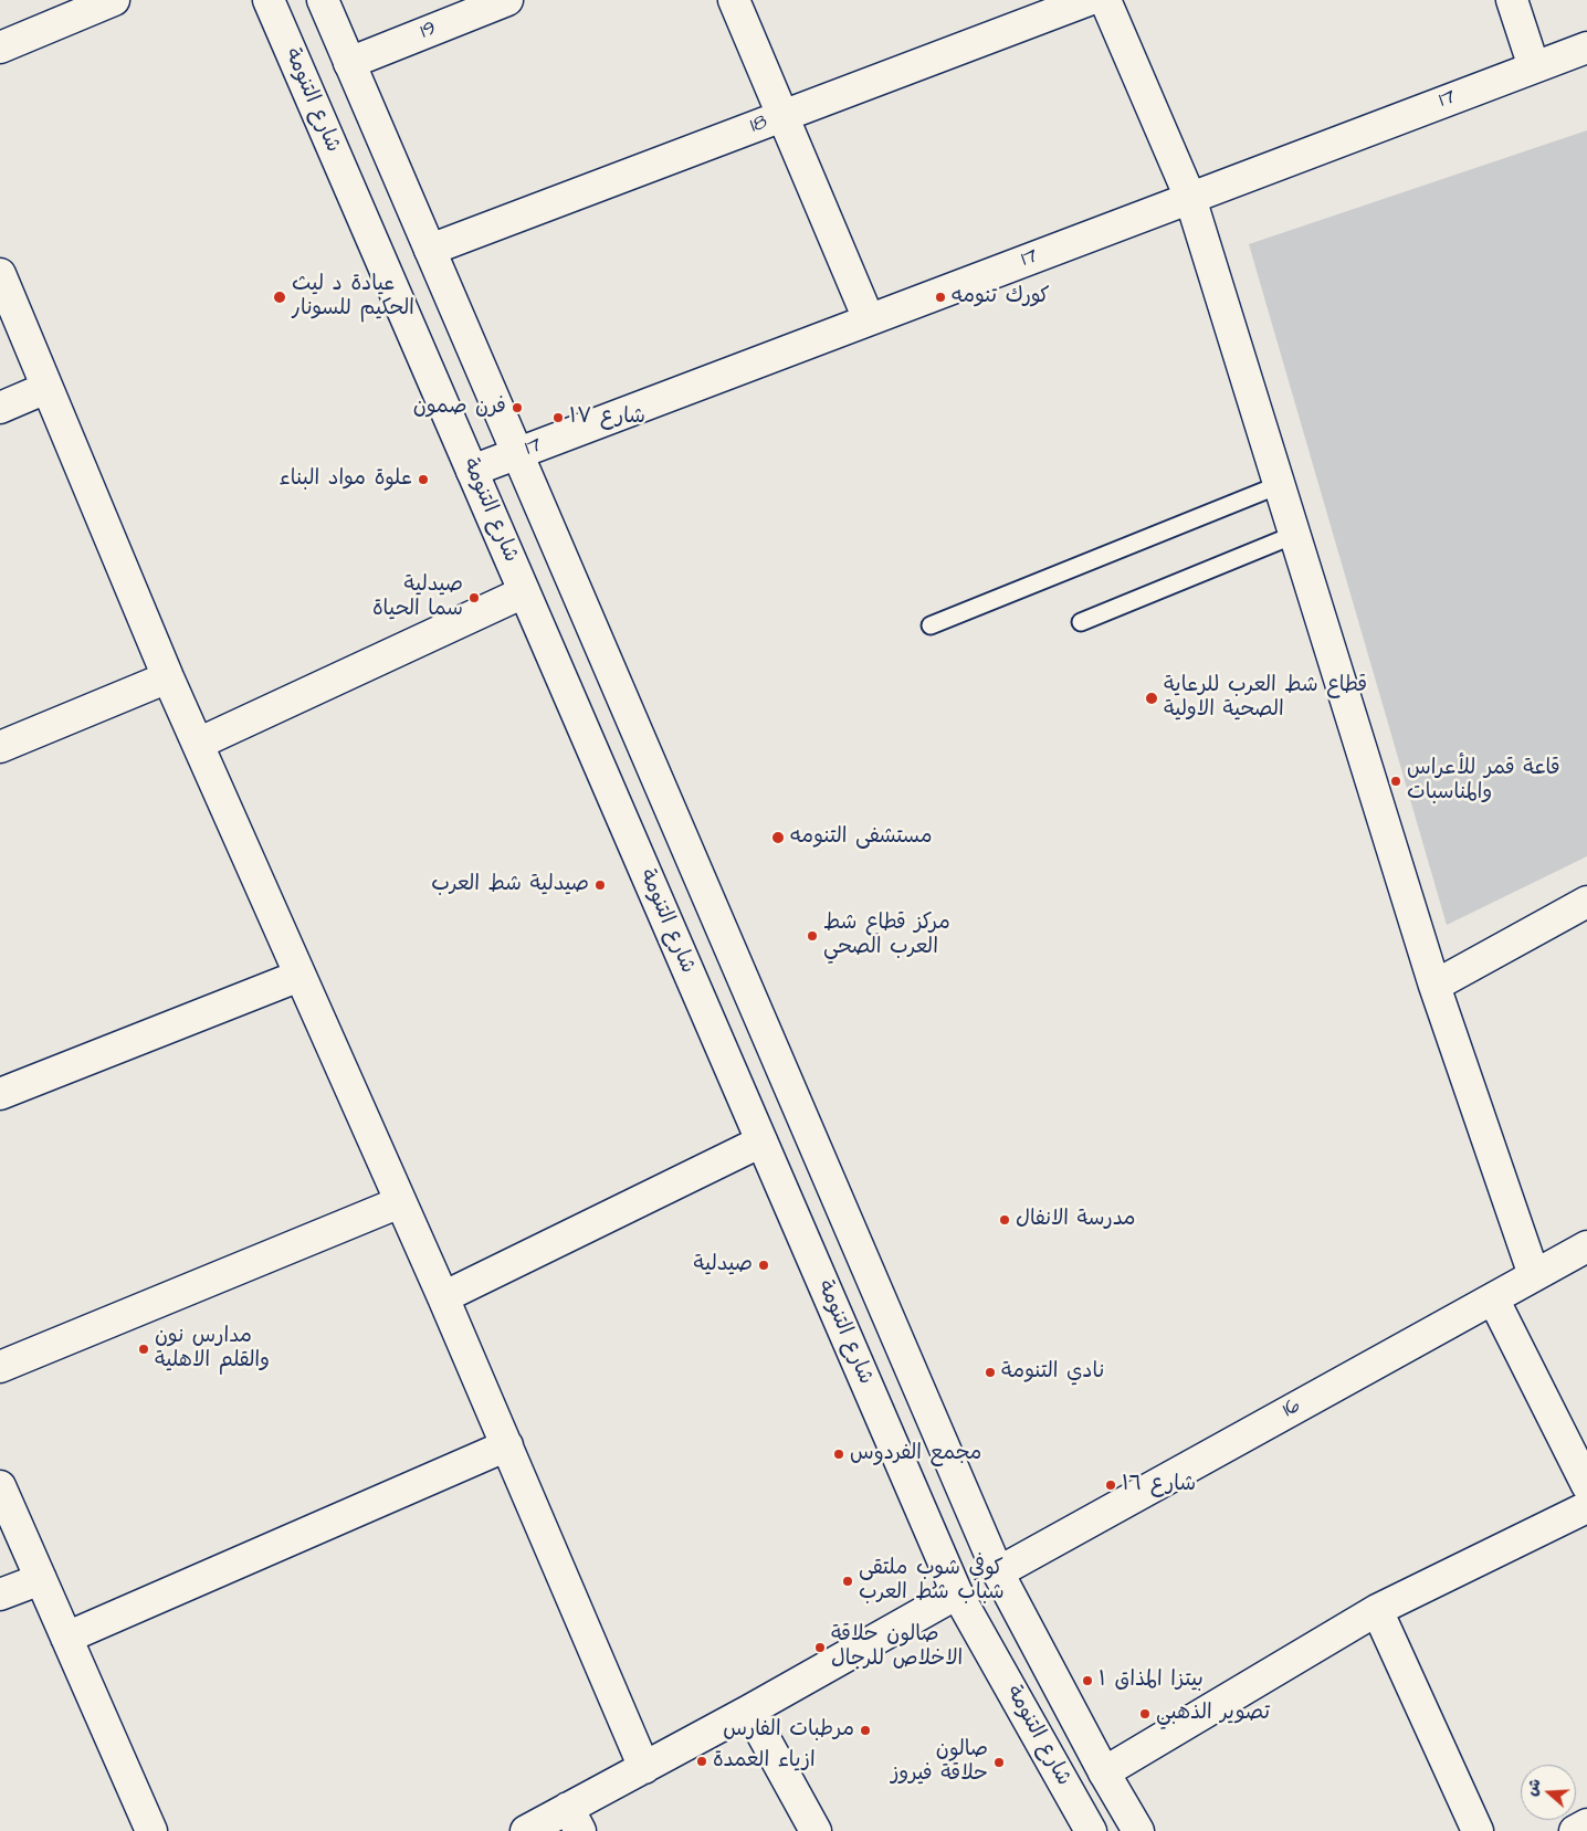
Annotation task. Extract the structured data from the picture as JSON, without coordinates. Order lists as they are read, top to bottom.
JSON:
{
  "streets": {
    "street": [
      "19",
      "17",
      "شارع التنومة",
      "18",
      "16"
    ]
  },
  "crossings": [
    ["19", "شارع التنومة"],
    ["17", "شارع التنومة"],
    ["شارع التنومة", "18"],
    ["شارع التنومة", "16"]
  ],
  "places": [
    "عيادة د ليث الحكيم للسونار",
    "كورك تنومه",
    "فرن صمون",
    "شارع ١٧",
    "علوة مواد البناء",
    "صيدلية سما الحياة",
    "قطاع شط العرب للرعاية الصحية الاولية",
    "قاعة قمر للأعراس والمناسبات",
    "مستشفى التنومه",
    "صيدلية شط العرب",
    "مركز قطاع شط العرب الصحي",
    "مدرسة الانفال",
    "صيدلية",
    "مدارس نون والقلم الاهلية",
    "نادي التنومة",
    "مجمع الفردوس",
    "شارع ١٦",
    "كوفي شوب ملتقى شباب شط العرب",
    "صالون حلاقة الاخلاص للرجال",
    "بيتزا المذاق ١",
    "تصوير الذهبي",
    "مرطبات الفارس",
    "ازياء العمدة",
    "صالون حلاقة فيروز"
  ],
  "north": "left"
}
